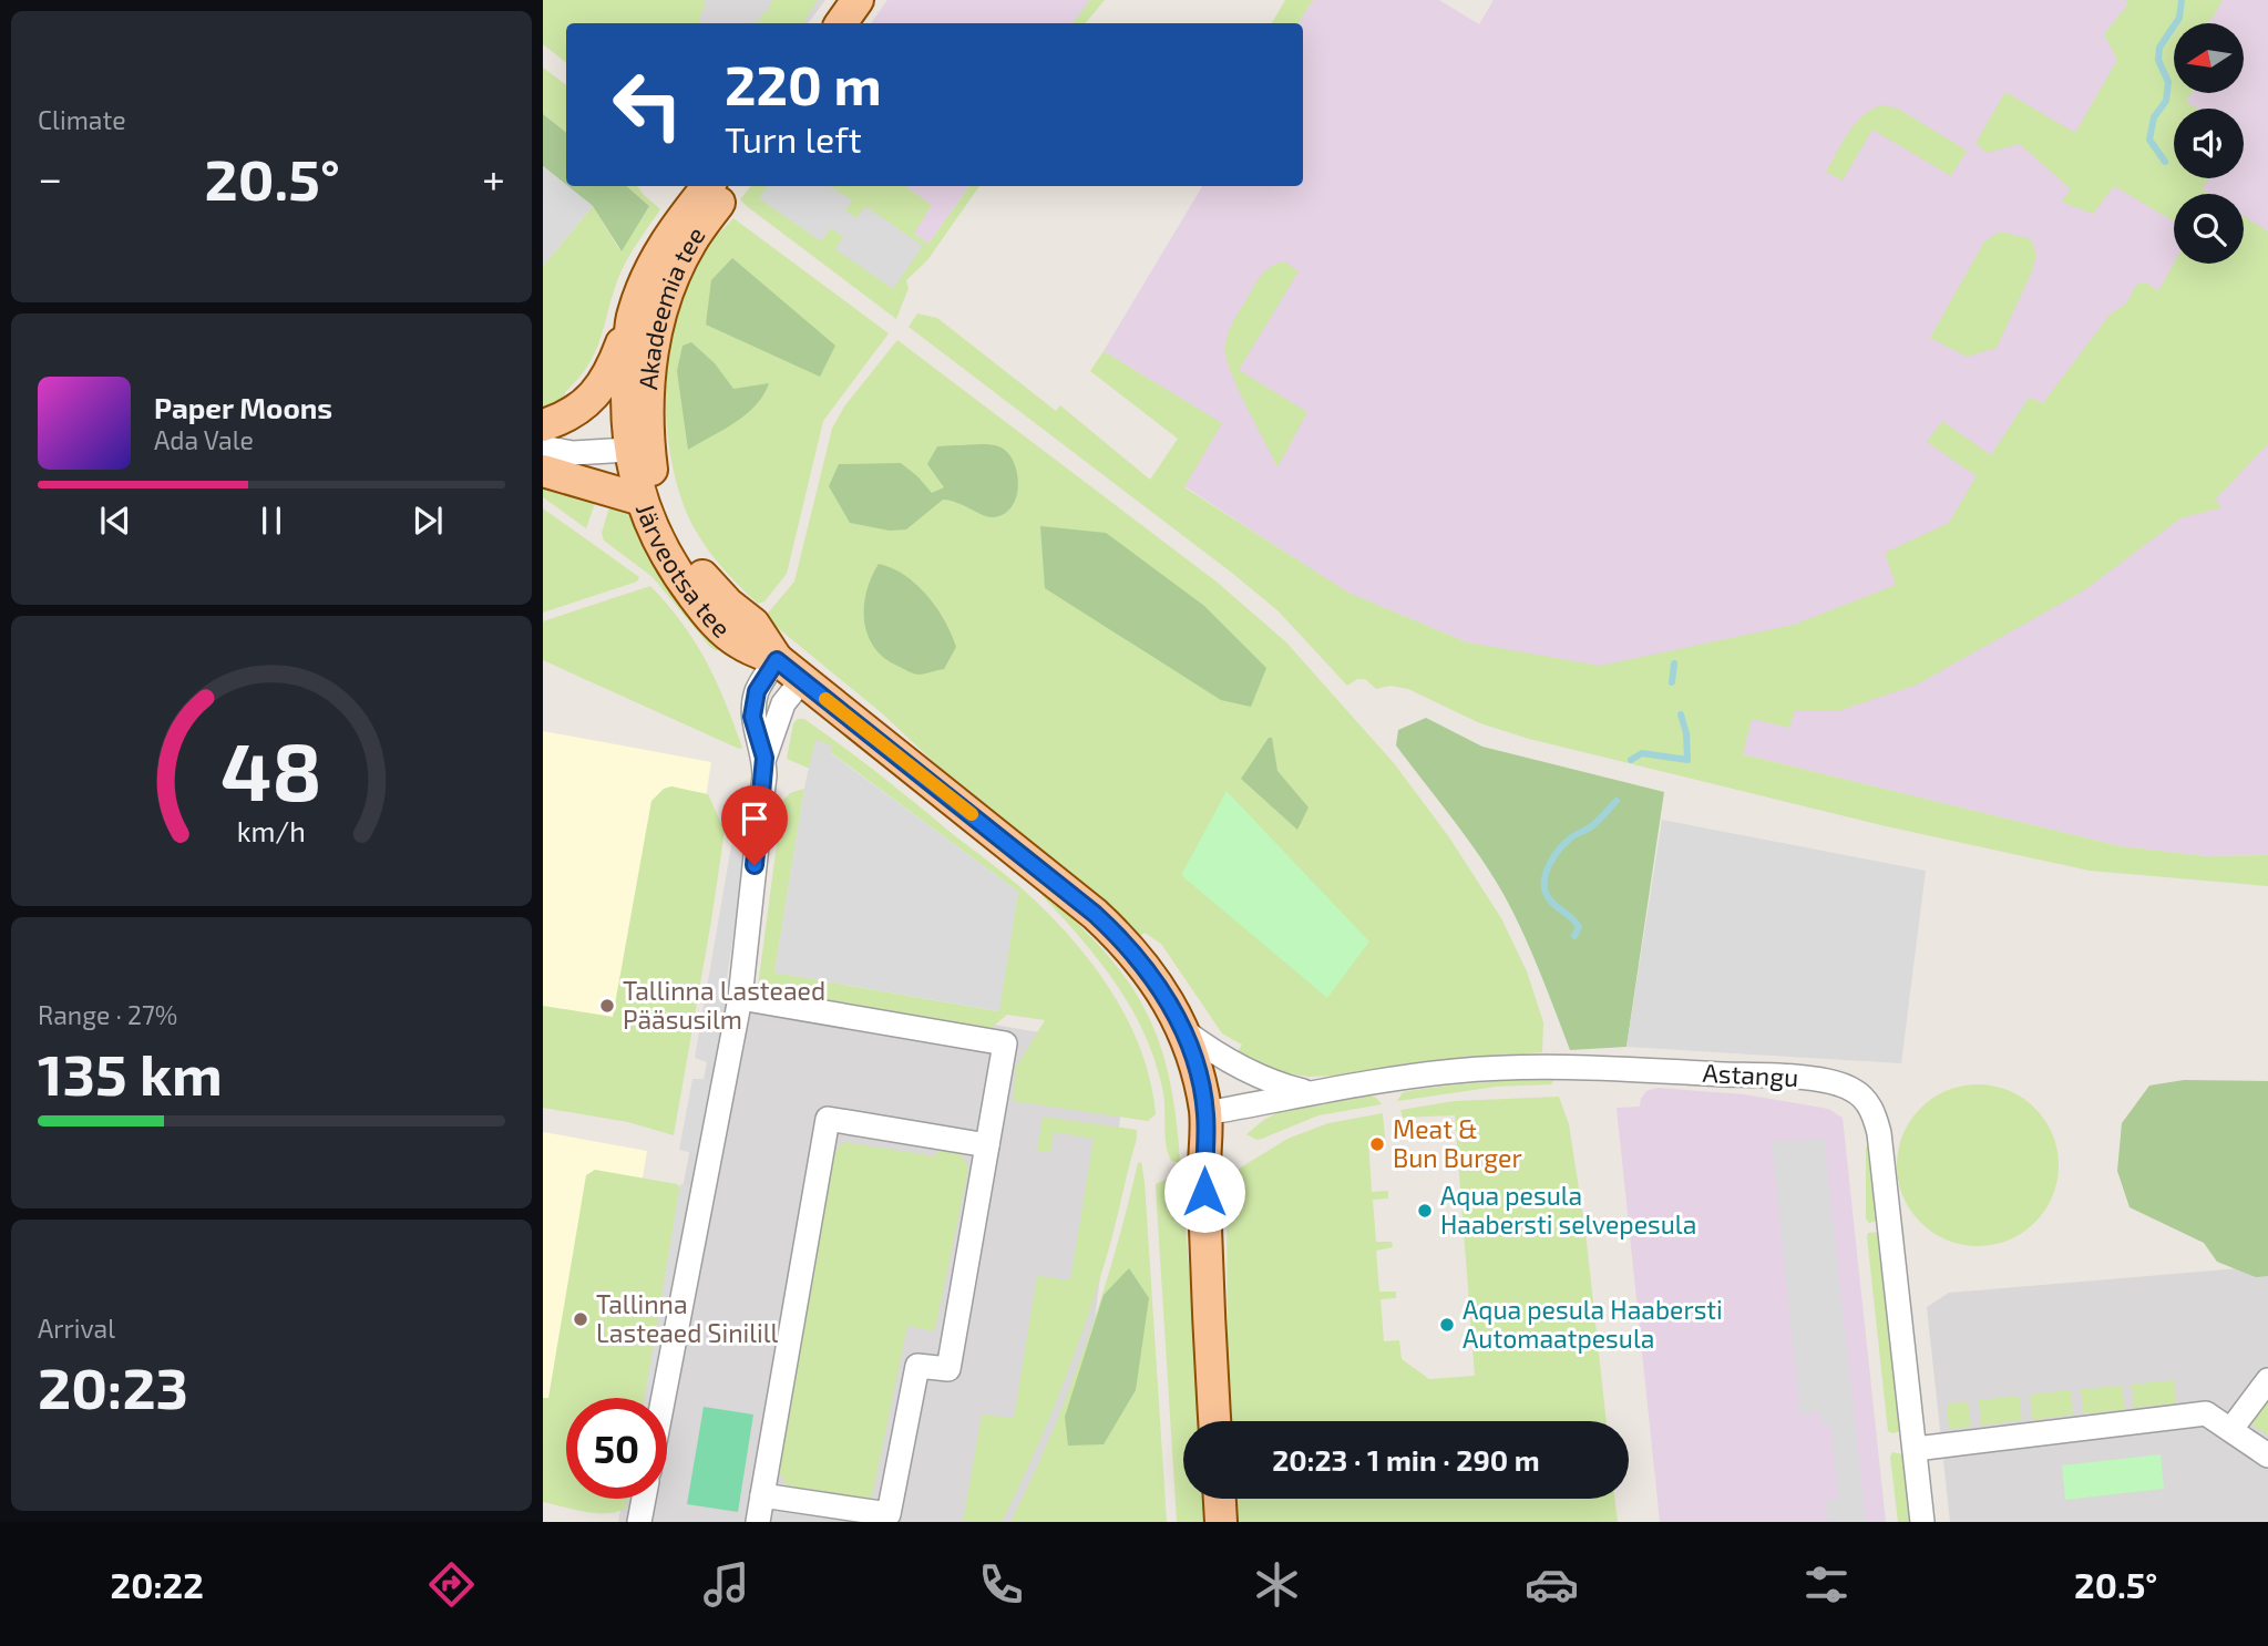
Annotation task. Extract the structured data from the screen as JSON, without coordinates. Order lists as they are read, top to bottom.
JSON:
{
  "streets": {
    "main road": ["Akadeemia tee", "Järveotsa tee"],
    "street": ["Astangu"]
  },
  "crossings": [
    ["Akadeemia tee", "Järveotsa tee"],
    ["Järveotsa tee", "Astangu"]
  ],
  "places": [
    "Tallinna Lasteaed Pääsusilm",
    "Meat & Bun Burger",
    "Aqua pesula Haabersti selvepesula",
    "Tallinna Lasteaed Sinilill",
    "Aqua pesula Haabersti Automaatpesula"
  ],
  "north": "left",
  "page": {
    "tile": [
      "Climate",
      ["Range · 27%", "135 km"],
      ["Arrival", "20:23"]
    ],
    "turn": ["220 m", "Turn left"],
    "heat": ["−", "20.5°", "+"],
    "song": ["Paper Moons", "Ada Vale"],
    "limit": "50",
    "trip": "20:23 · 1 min · 290 m",
    "tabs": ["20:22", "20.5°"],
    "gauge": ["48", "km/h"]
  }
}
